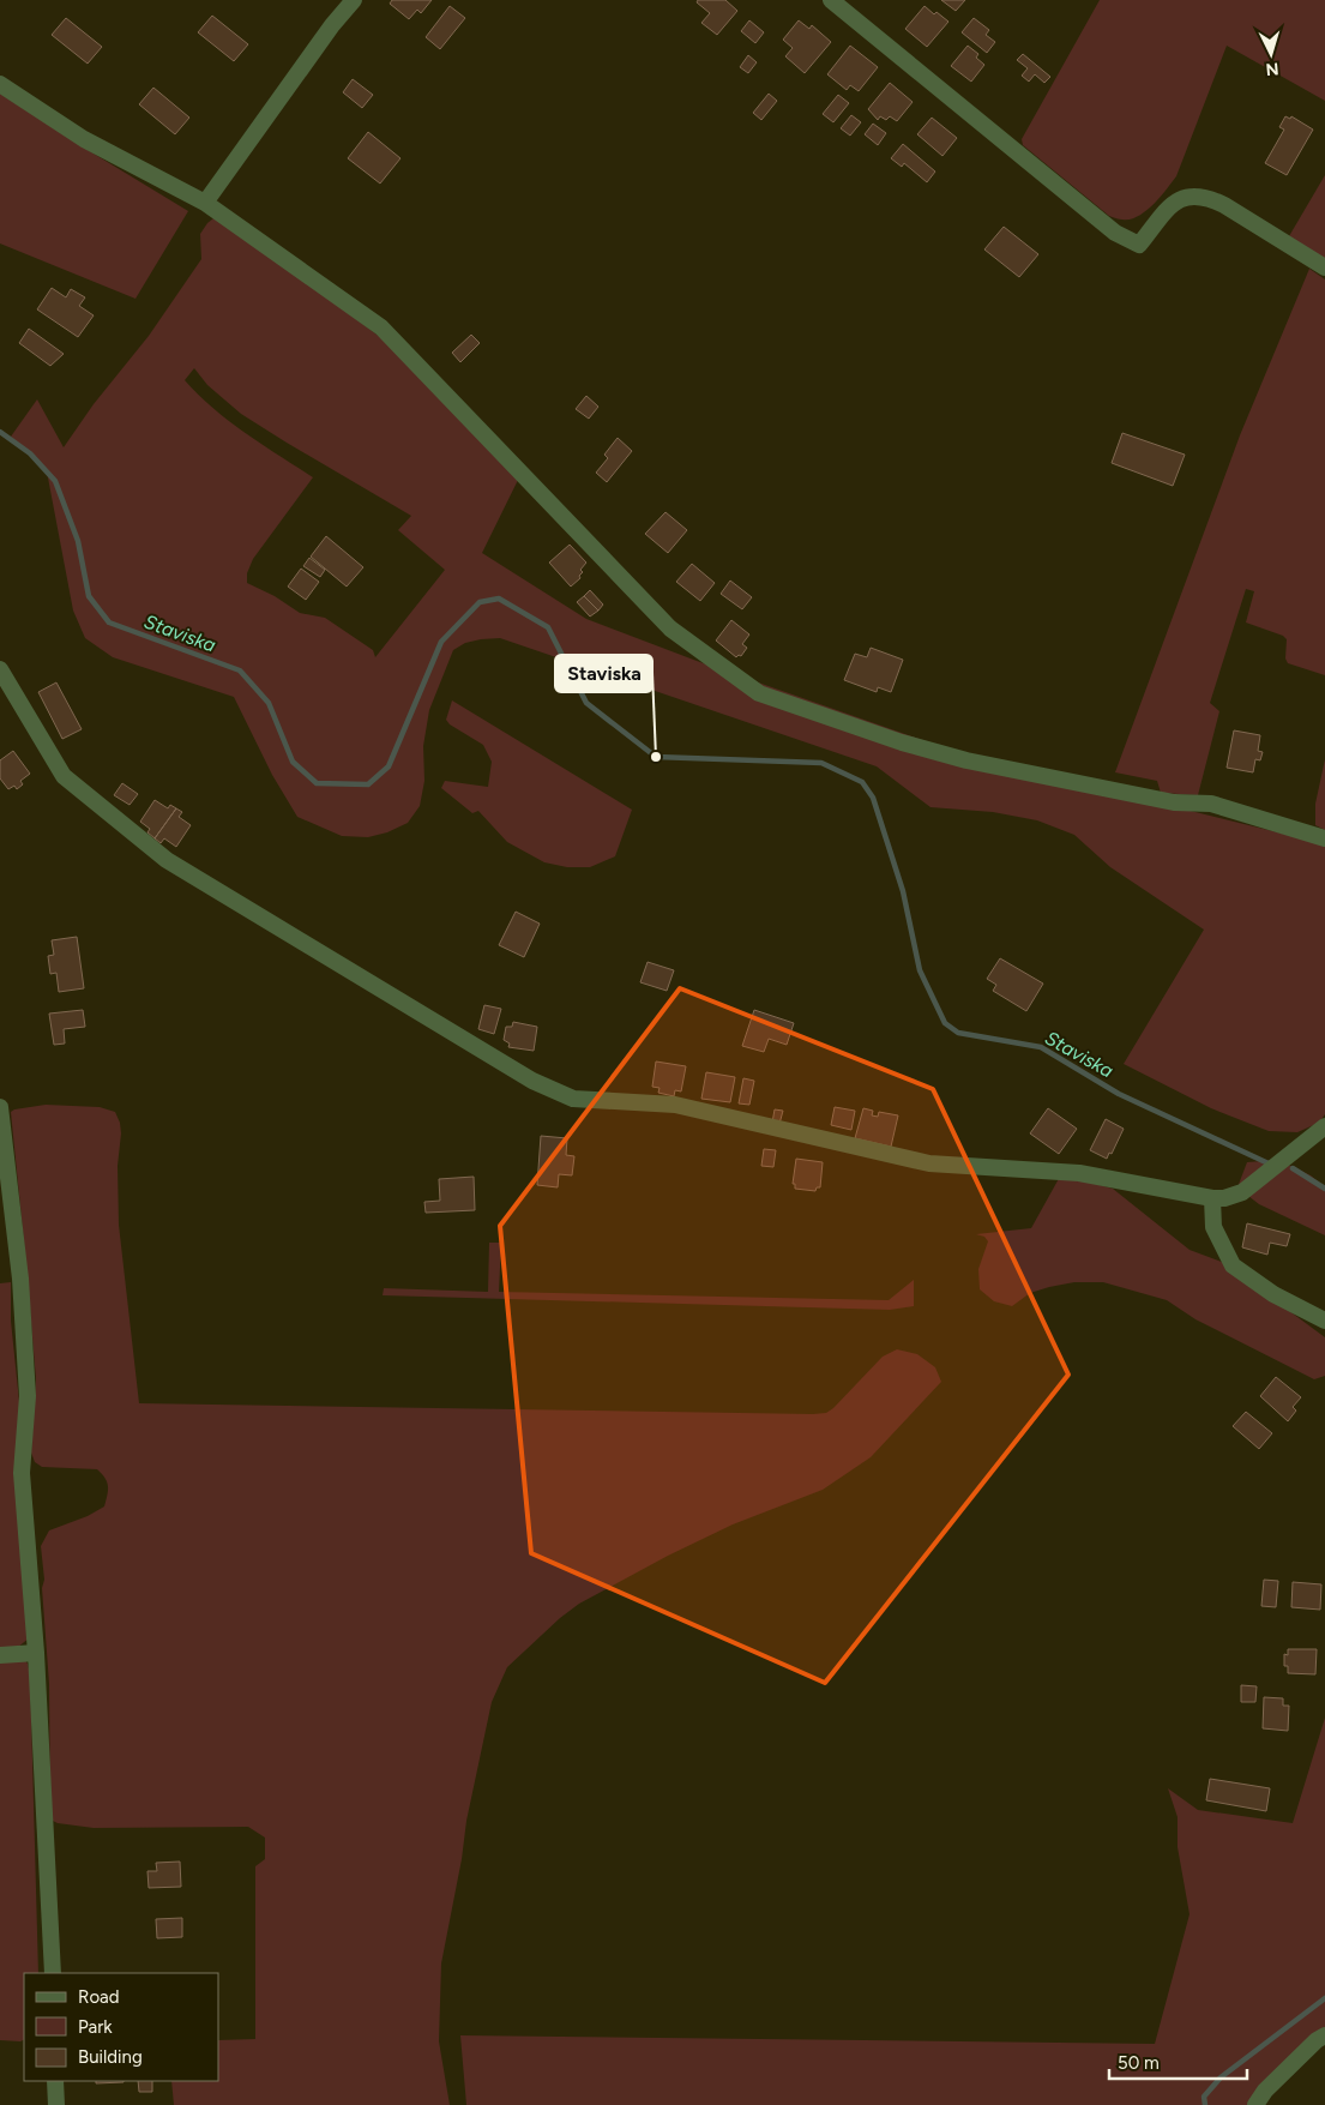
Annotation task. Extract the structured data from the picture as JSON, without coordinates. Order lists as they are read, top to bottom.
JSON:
{
  "water": ["Staviska"],
  "places": ["Staviska"],
  "legend": ["Road", "Park", "Building"],
  "scale_bar": "50 m",
  "north": "bottom"
}
